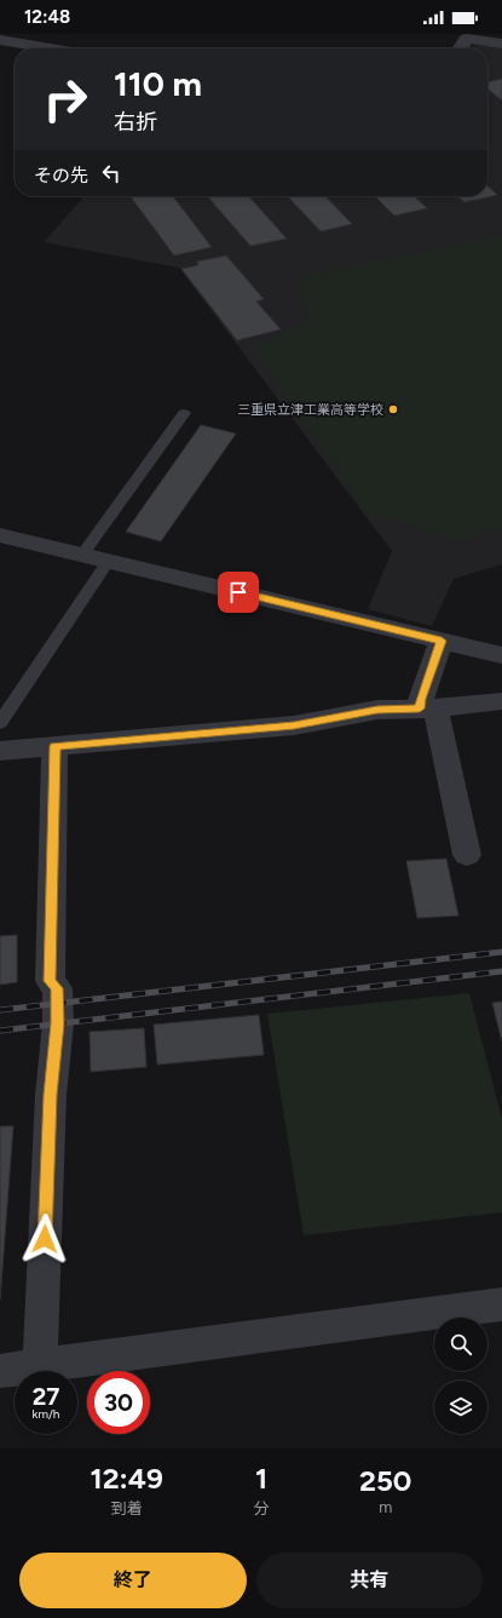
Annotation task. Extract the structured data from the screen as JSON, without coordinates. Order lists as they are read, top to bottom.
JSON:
{
  "places": ["三重県立津工業高等学校"],
  "page": {
    "status": "12:48",
    "turn": ["110 m", "右折"],
    "then": "その先",
    "speed": "27 km/h",
    "limit": "30",
    "eta": [
      "12:49",
      "到着",
      "1",
      "分",
      "250",
      "m"
    ],
    "buttons": ["終了", "共有"]
  }
}
